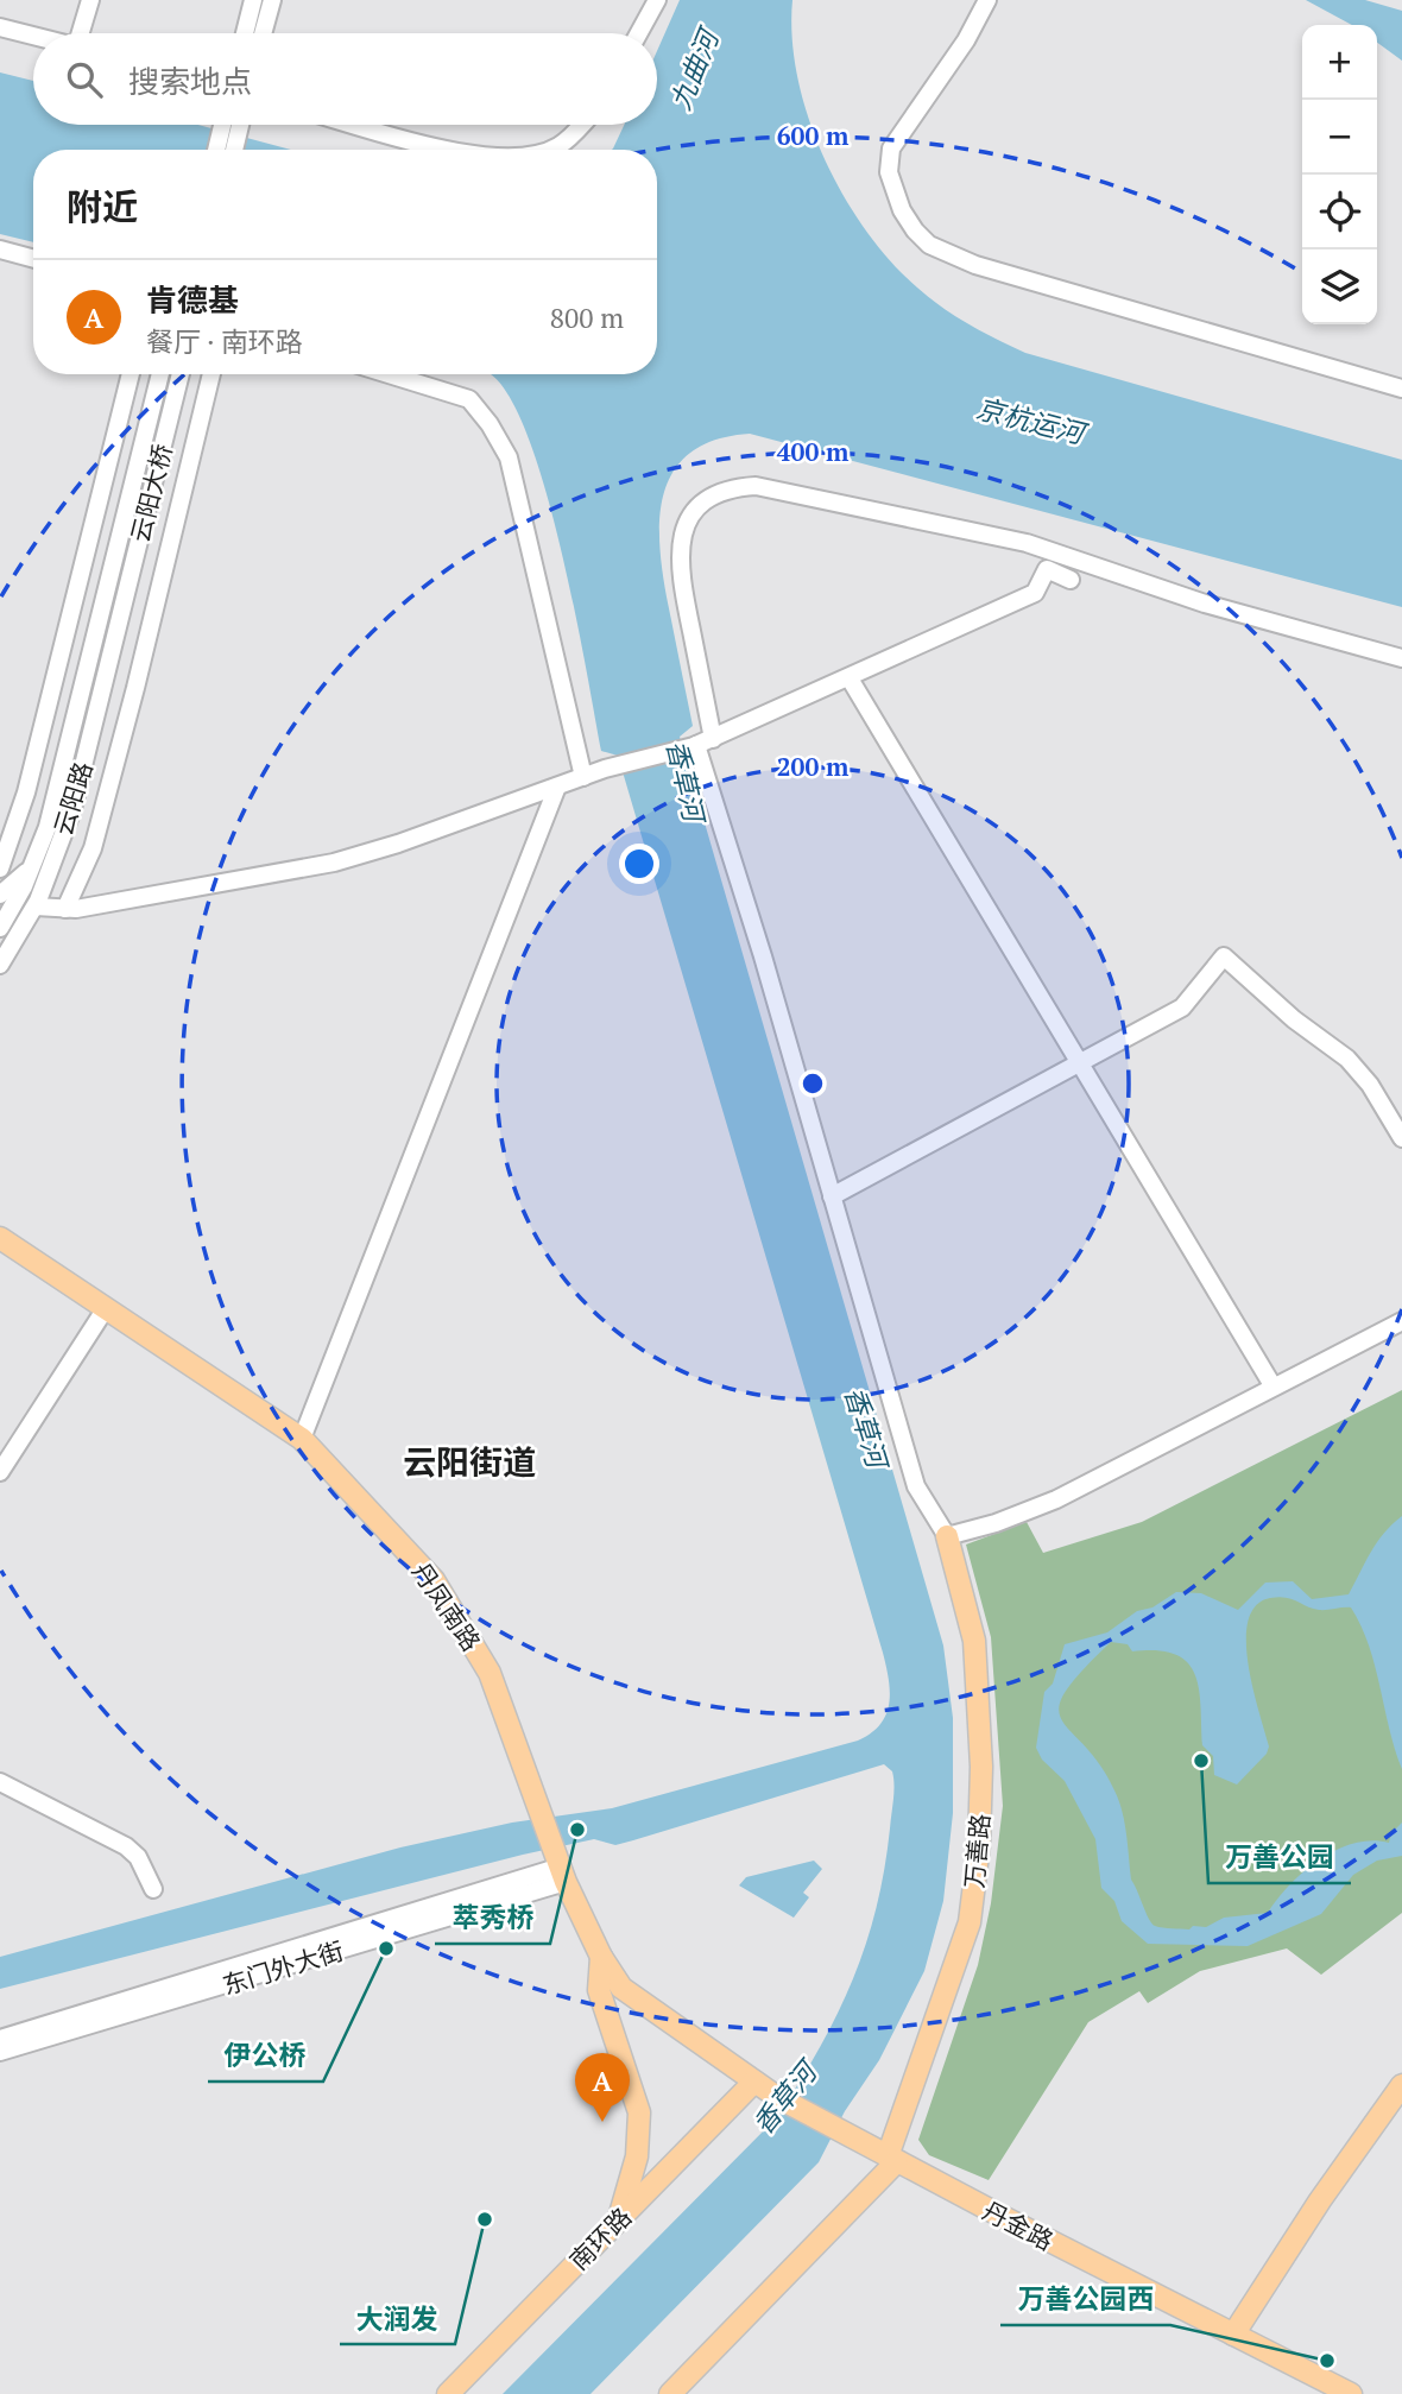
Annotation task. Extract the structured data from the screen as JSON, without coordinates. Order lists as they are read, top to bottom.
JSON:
{
  "streets": {
    "main road": [
      "丹凤南路",
      "万善路",
      "丹金路",
      "南环路"
    ],
    "street": ["云阳大桥", "云阳路", "东门外大街"]
  },
  "crossings": [
    ["云阳大桥", "云阳路"],
    ["丹凤南路", "东门外大街"],
    ["丹凤南路", "丹金路"],
    ["丹凤南路", "南环路"],
    ["万善路", "丹金路"]
  ],
  "districts": ["云阳街道"],
  "water": ["九曲河", "京杭运河", "香草河"],
  "places": [
    "万善公园",
    "萃秀桥",
    "伊公桥",
    "大润发",
    "万善公园西"
  ],
  "page": {
    "map_buttons": ["+", "−"],
    "search": "搜索地点",
    "heading": "附近",
    "list": [
      {
        "mark": "A",
        "name": "肯德基",
        "note": "餐厅 · 南环路",
        "value": "800 m"
      }
    ],
    "pins": "A"
  },
  "rings": ["600 m", "400 m", "200 m"]
}
